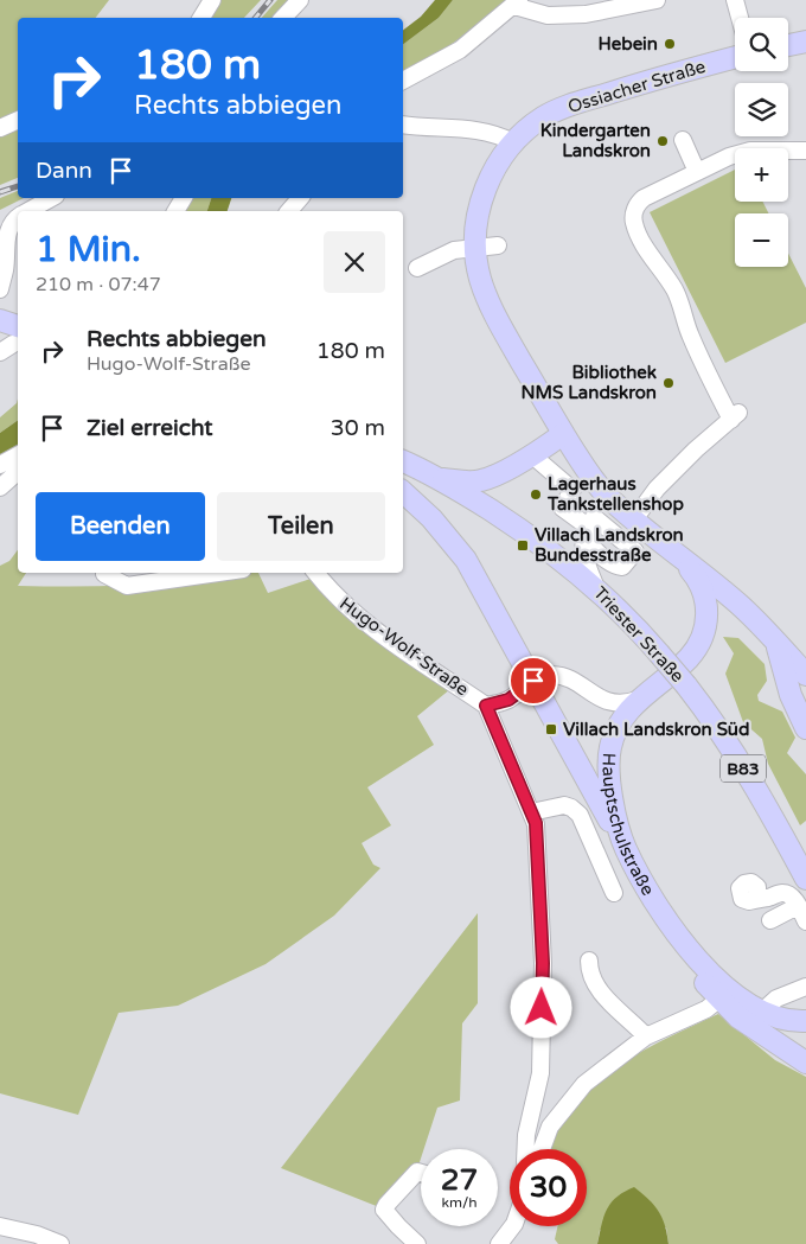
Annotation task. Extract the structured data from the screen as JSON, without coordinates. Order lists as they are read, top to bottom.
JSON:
{
  "streets": {
    "main road": [
      "Ossiacher Straße",
      "Triester Straße",
      "B83",
      "Hauptschulstraße"
    ],
    "street": ["Hugo-Wolf-Straße"]
  },
  "places": {
    "other": [
      "Hebein",
      "Kindergarten Landskron",
      "Bibliothek NMS Landskron",
      "Lagerhaus Tankstellenshop"
    ],
    "transit": ["Villach Landskron Bundesstraße", "Villach Landskron Süd"]
  },
  "page": {
    "map_buttons": ["+", "−"],
    "turn": ["180 m", "Rechts abbiegen"],
    "then": "Dann",
    "heading": ["1 Min.", "210 m · 07:47"],
    "list": [
      {
        "name": "Rechts abbiegen",
        "note": "Hugo-Wolf-Straße",
        "value": "180 m"
      },
      {
        "name": "Ziel erreicht",
        "value": "30 m"
      }
    ],
    "buttons": ["Beenden", "Teilen"],
    "speed": "27 km/h",
    "limit": "30"
  }
}
